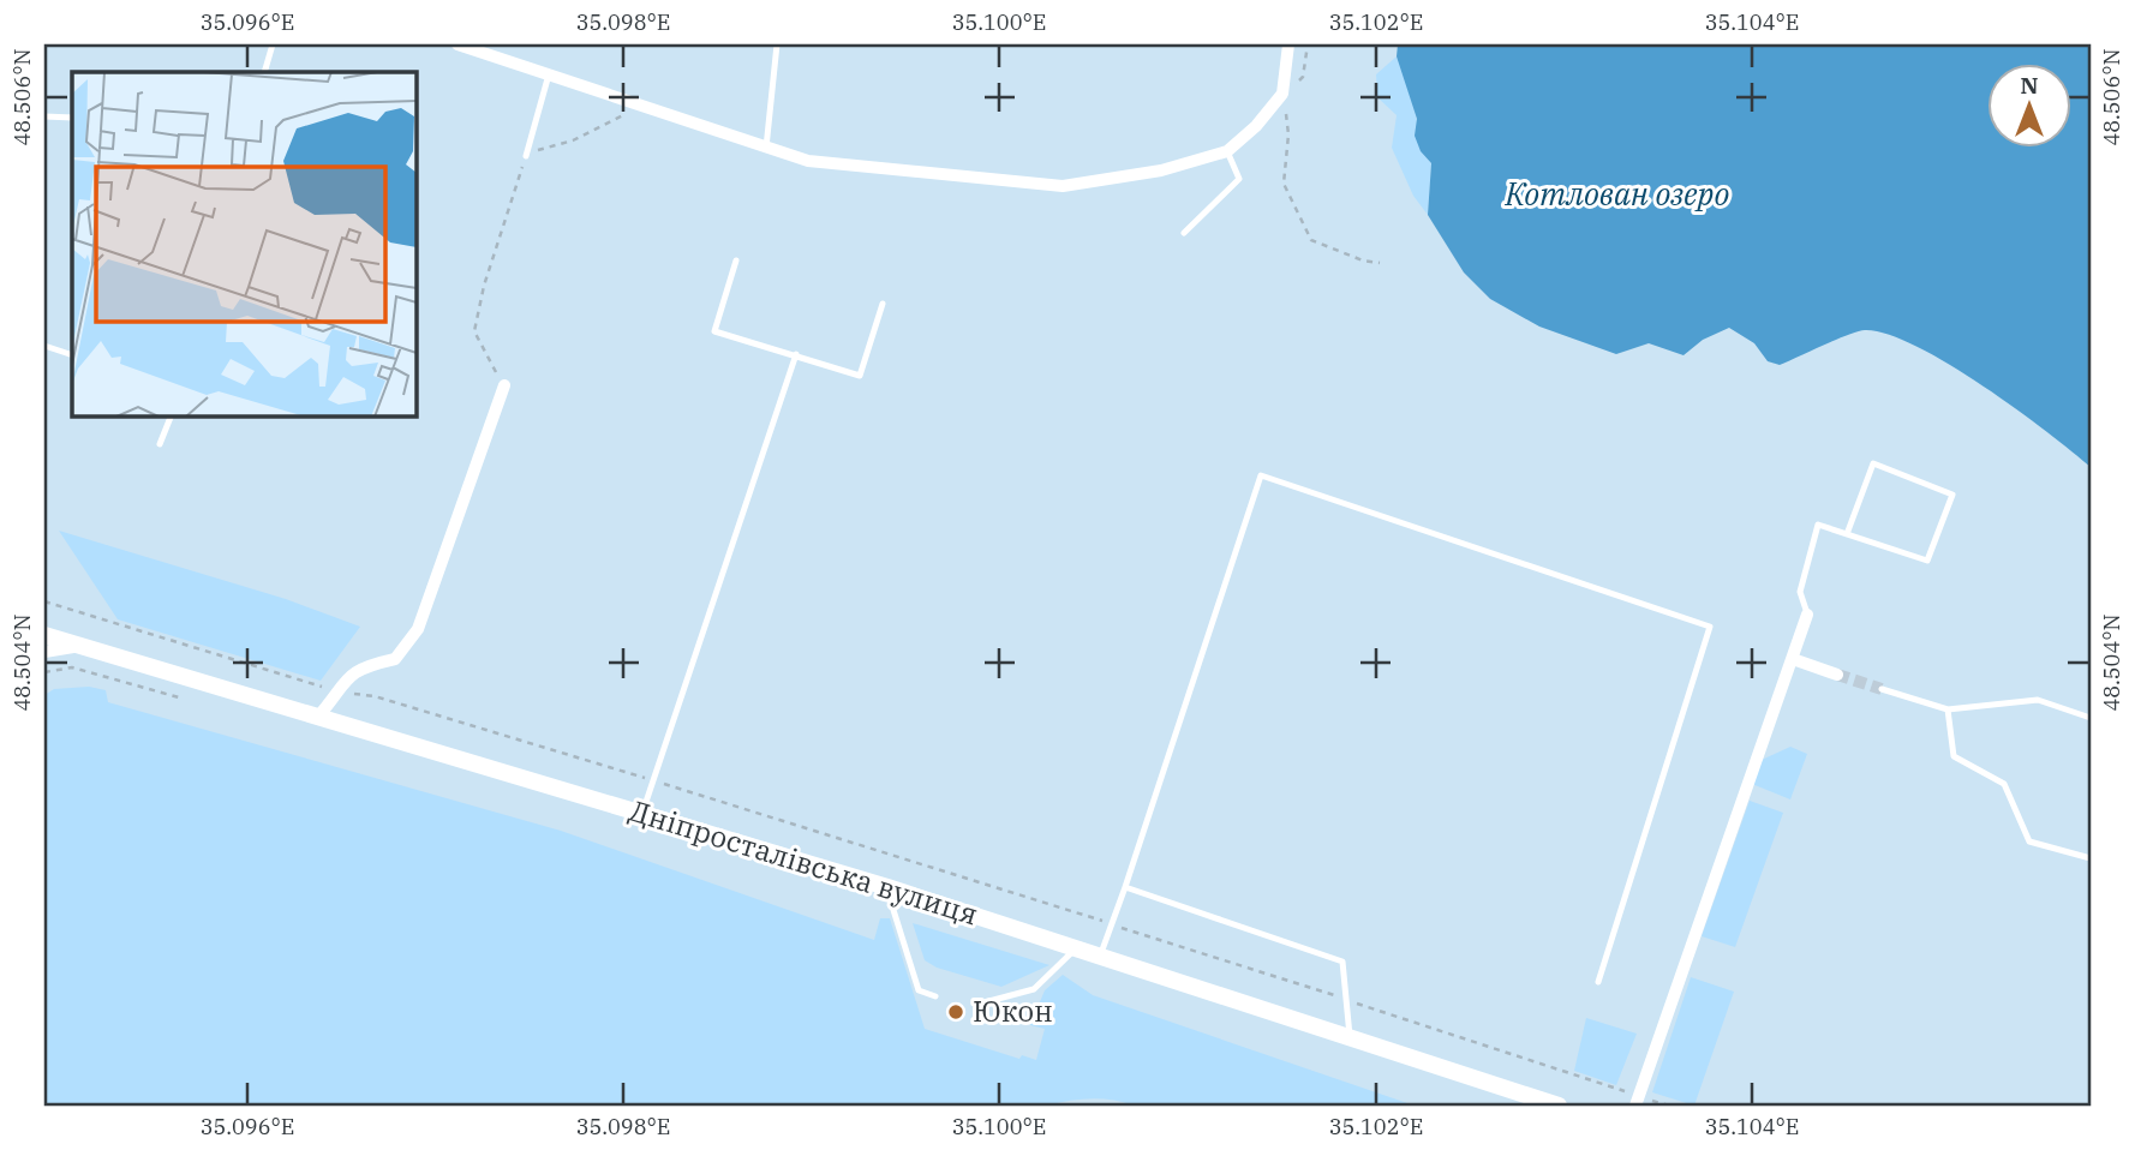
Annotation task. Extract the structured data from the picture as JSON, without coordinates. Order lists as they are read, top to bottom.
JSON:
{
  "streets": {
    "street": ["Дніпросталівська вулиця"]
  },
  "water": ["Котлован озеро"],
  "places": ["Юкон"],
  "north": "top",
  "coordinates": [
    "35.096°E",
    "35.098°E",
    "35.100°E",
    "35.102°E",
    "35.104°E",
    "48.506°N",
    "48.504°N"
  ]
}
